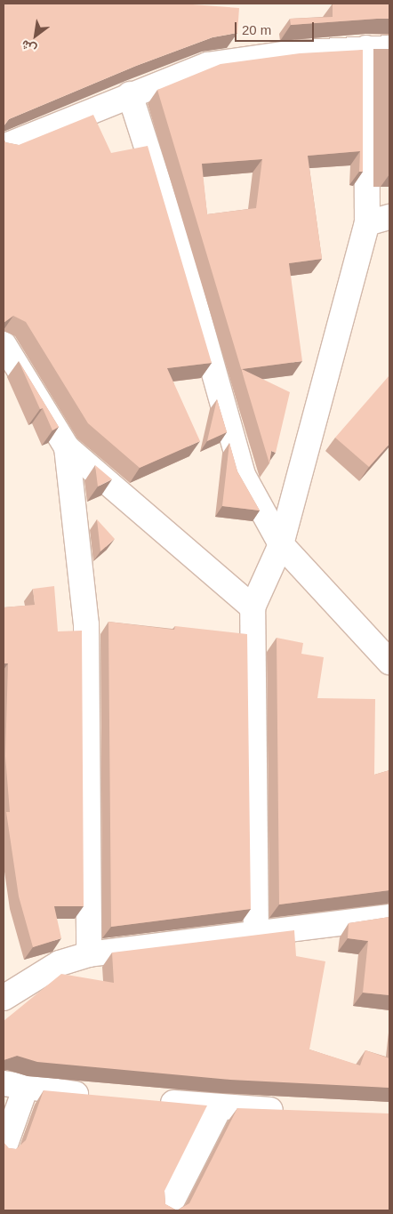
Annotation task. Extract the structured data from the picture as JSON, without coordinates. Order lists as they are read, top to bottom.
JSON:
{
  "scale_bar": "20 m",
  "north": "bottom left"
}
